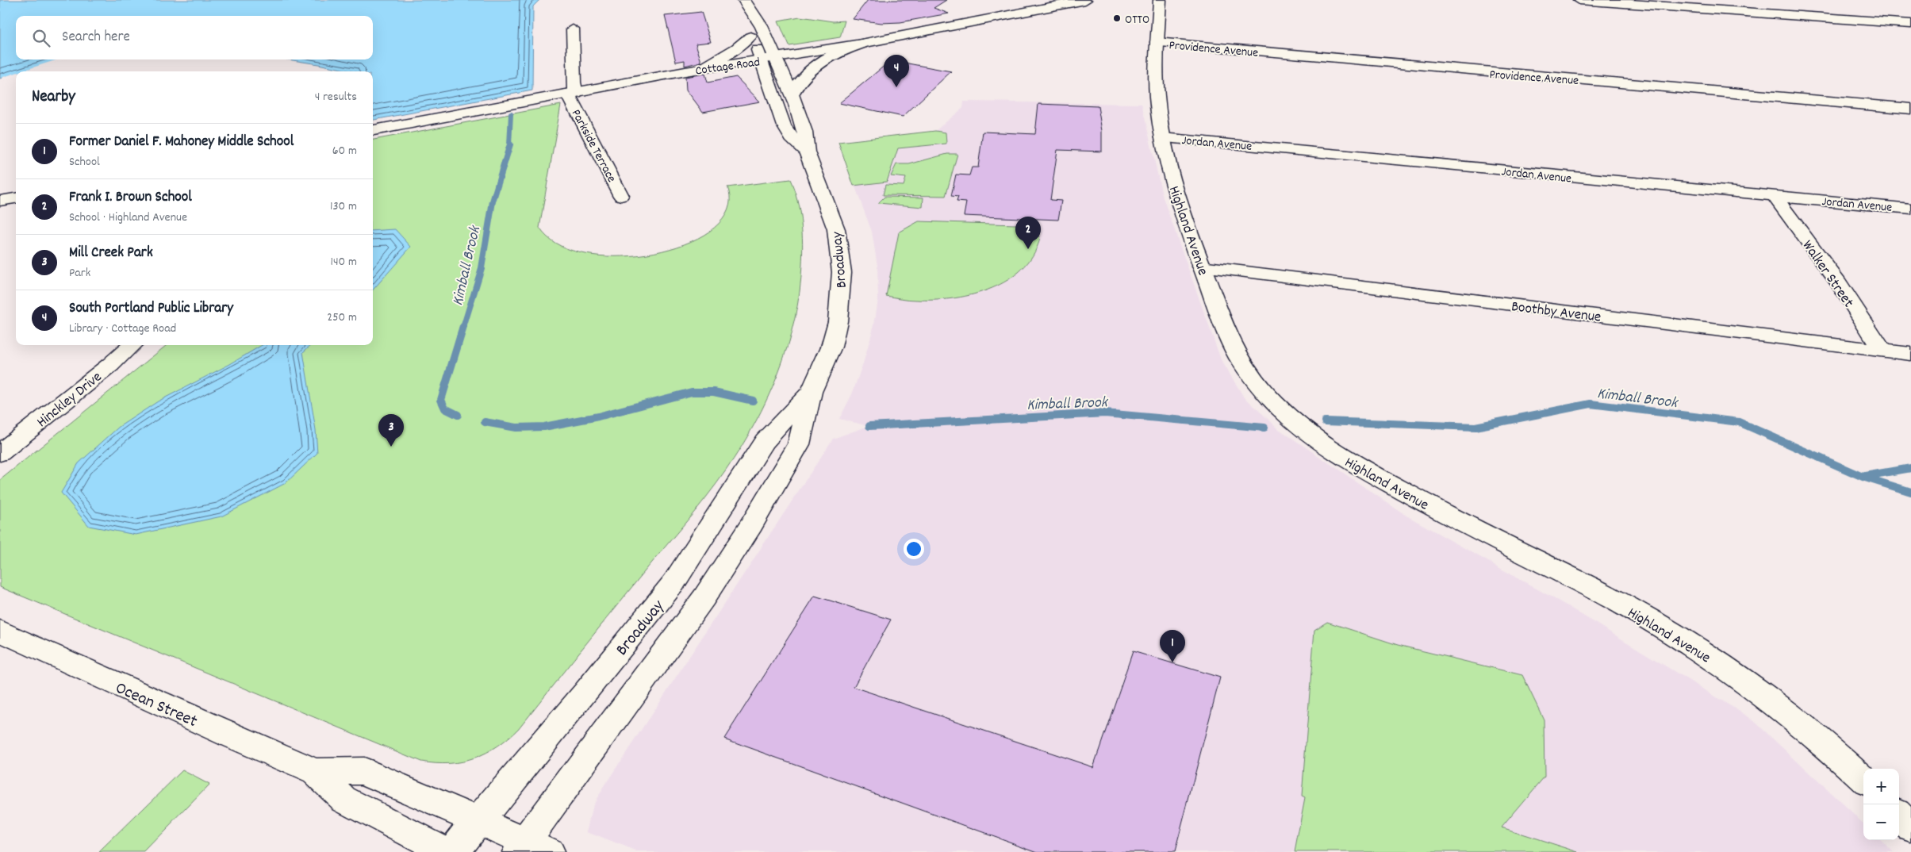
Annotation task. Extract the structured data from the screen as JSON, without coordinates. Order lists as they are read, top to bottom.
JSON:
{
  "streets": {
    "street": [
      "Providence Avenue",
      "Cottage Road",
      "Jordan Avenue",
      "Parkside Terrace",
      "Highland Avenue",
      "Broadway",
      "Walker Street",
      "Boothby Avenue",
      "Hinckley Drive",
      "Ocean Street"
    ]
  },
  "crossings": [
    ["Providence Avenue", "Highland Avenue"],
    ["Cottage Road", "Parkside Terrace"],
    ["Cottage Road", "Broadway"],
    ["Jordan Avenue", "Highland Avenue"],
    ["Jordan Avenue", "Walker Street"],
    ["Highland Avenue", "Boothby Avenue"],
    ["Broadway", "Ocean Street"],
    ["Walker Street", "Boothby Avenue"]
  ],
  "water": ["Kimball Brook"],
  "places": ["OTTO"],
  "page": {
    "search": "Search here",
    "pins": [
      "4",
      "2",
      "3",
      "1"
    ],
    "heading": ["Nearby", "4 results"],
    "list": [
      {
        "mark": "1",
        "name": "Former Daniel F. Mahoney Middle School",
        "note": "School",
        "value": "60 m"
      },
      {
        "mark": "2",
        "name": "Frank I. Brown School",
        "note": "School · Highland Avenue",
        "value": "130 m"
      },
      {
        "mark": "3",
        "name": "Mill Creek Park",
        "note": "Park",
        "value": "140 m"
      },
      {
        "mark": "4",
        "name": "South Portland Public Library",
        "note": "Library · Cottage Road",
        "value": "250 m"
      }
    ],
    "map_buttons": ["+", "−"]
  }
}
